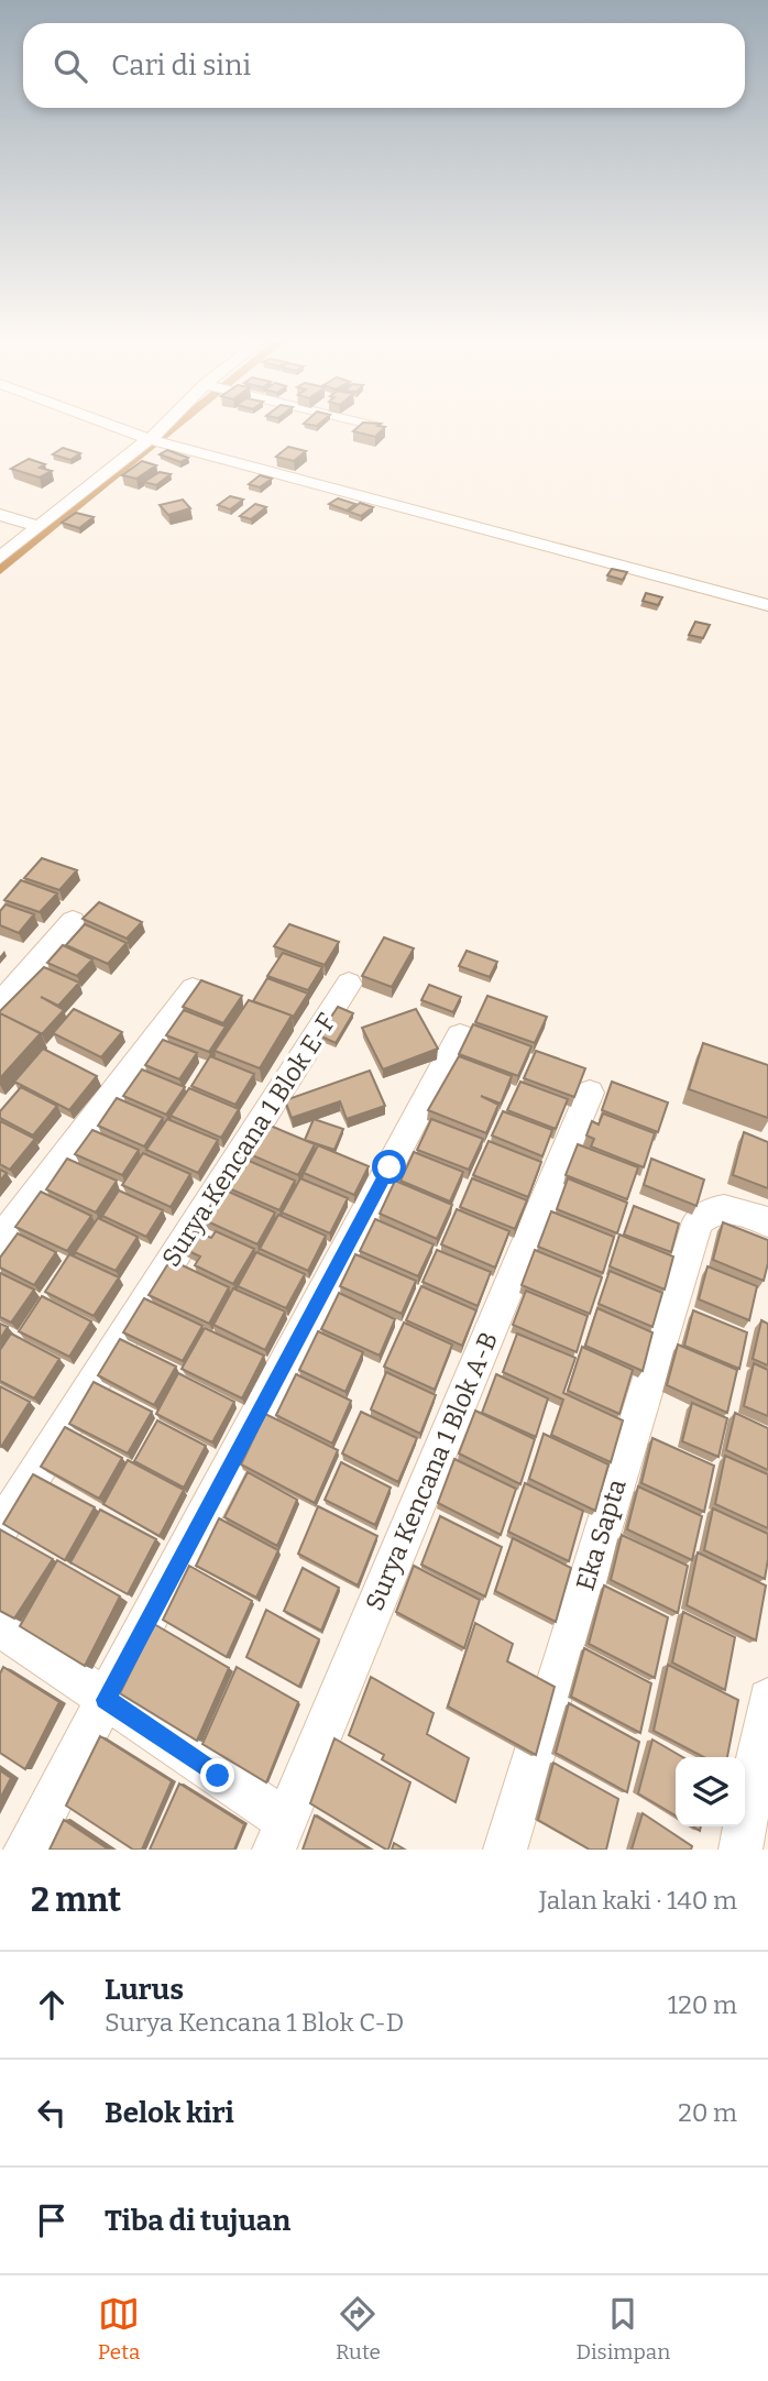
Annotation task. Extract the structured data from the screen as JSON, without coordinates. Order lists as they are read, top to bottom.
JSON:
{
  "streets": {
    "street": ["Surya Kencana 1 Blok E-F", "Surya Kencana 1 Blok A-B", "Eka Sapta"]
  },
  "page": {
    "search": "Cari di sini",
    "heading": ["2 mnt", "Jalan kaki · 140 m"],
    "list": [
      ["Lurus", "Surya Kencana 1 Blok C-D", "120 m"],
      ["Belok kiri", "20 m"],
      "Tiba di tujuan"
    ],
    "nav": ["Peta", "Rute", "Disimpan"]
  }
}
